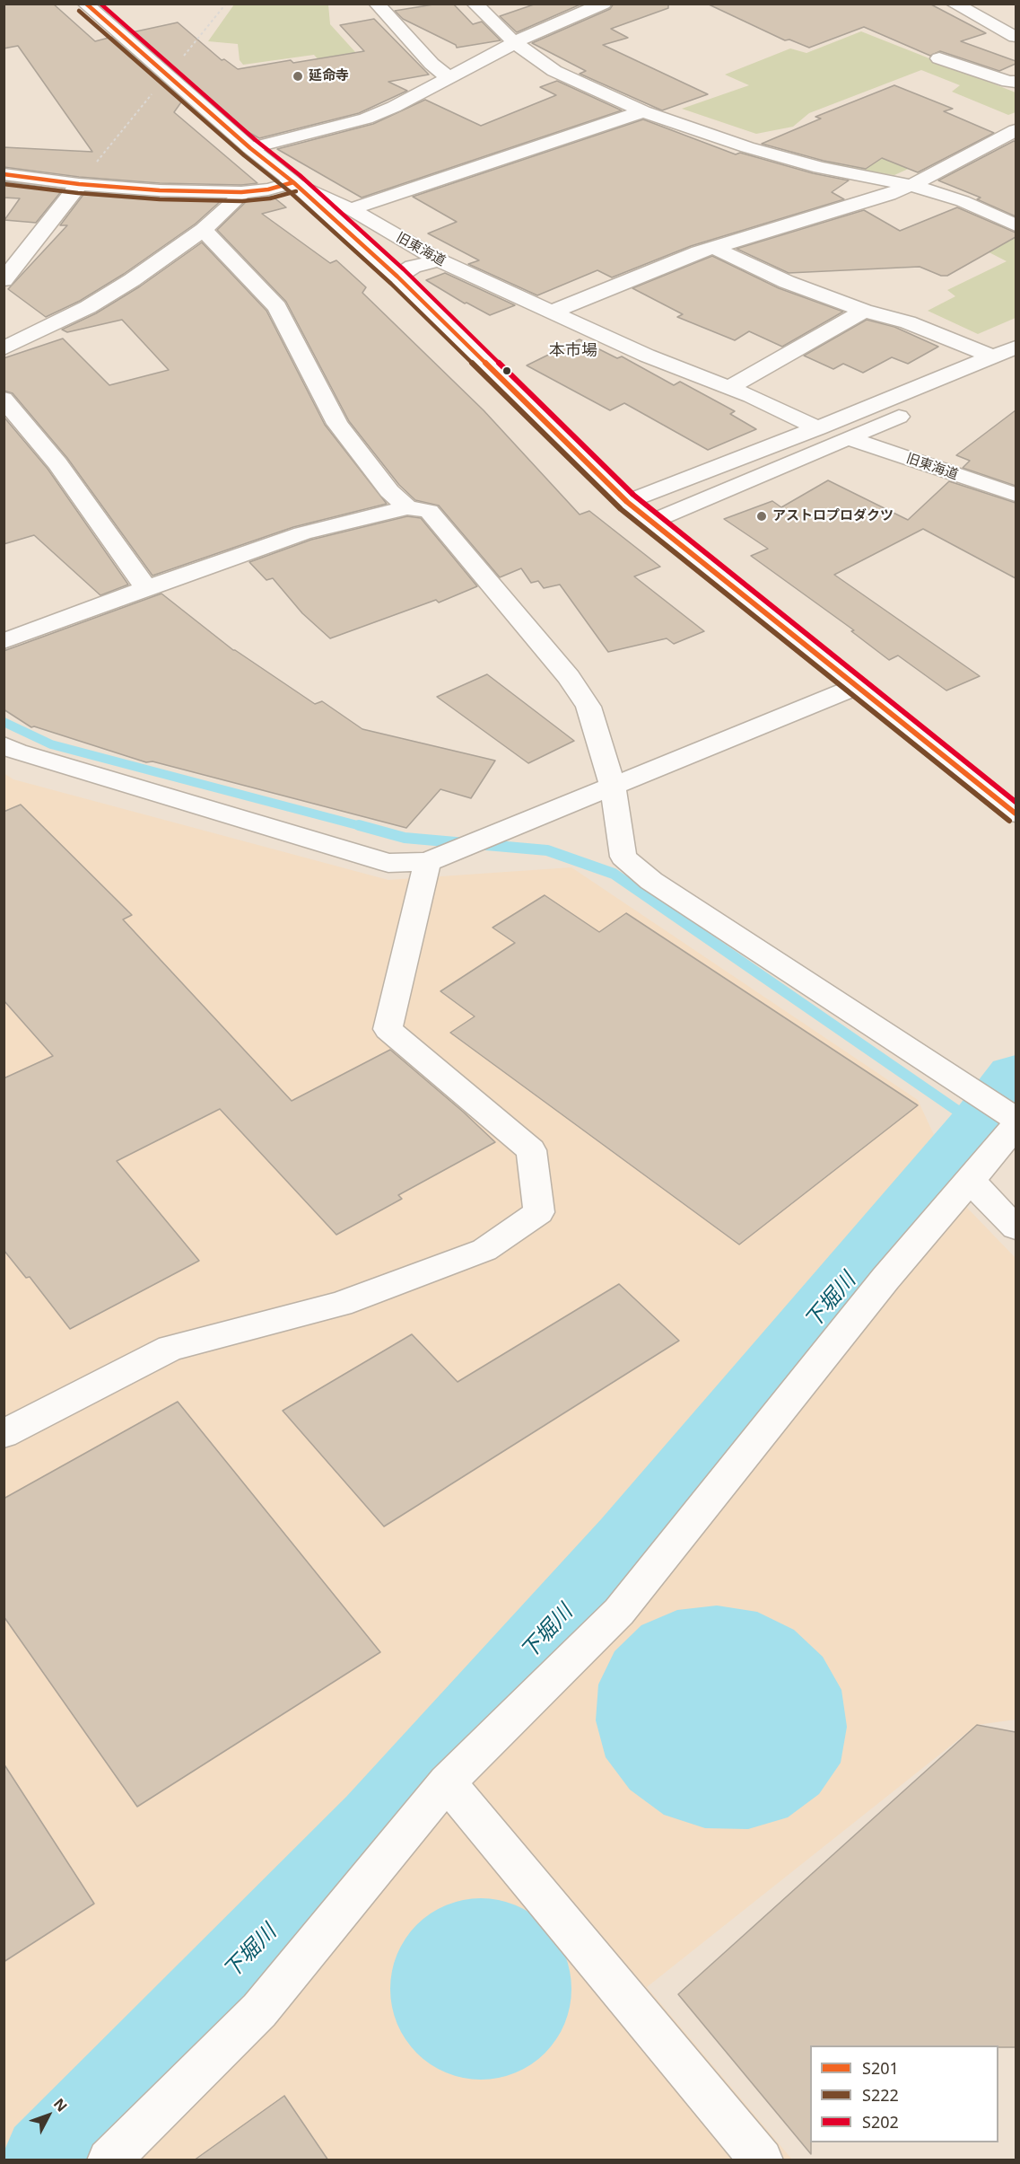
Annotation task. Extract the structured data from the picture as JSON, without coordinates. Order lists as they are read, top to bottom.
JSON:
{
  "streets": {
    "street": ["旧東海道"]
  },
  "districts": ["本市場"],
  "water": ["下堀川"],
  "places": ["延命寺", "アストロプロダクツ"],
  "lines": ["transit line S201", "transit line S202", "transit line S222"],
  "legend": ["S201", "S222", "S202"],
  "north": "top right"
}
